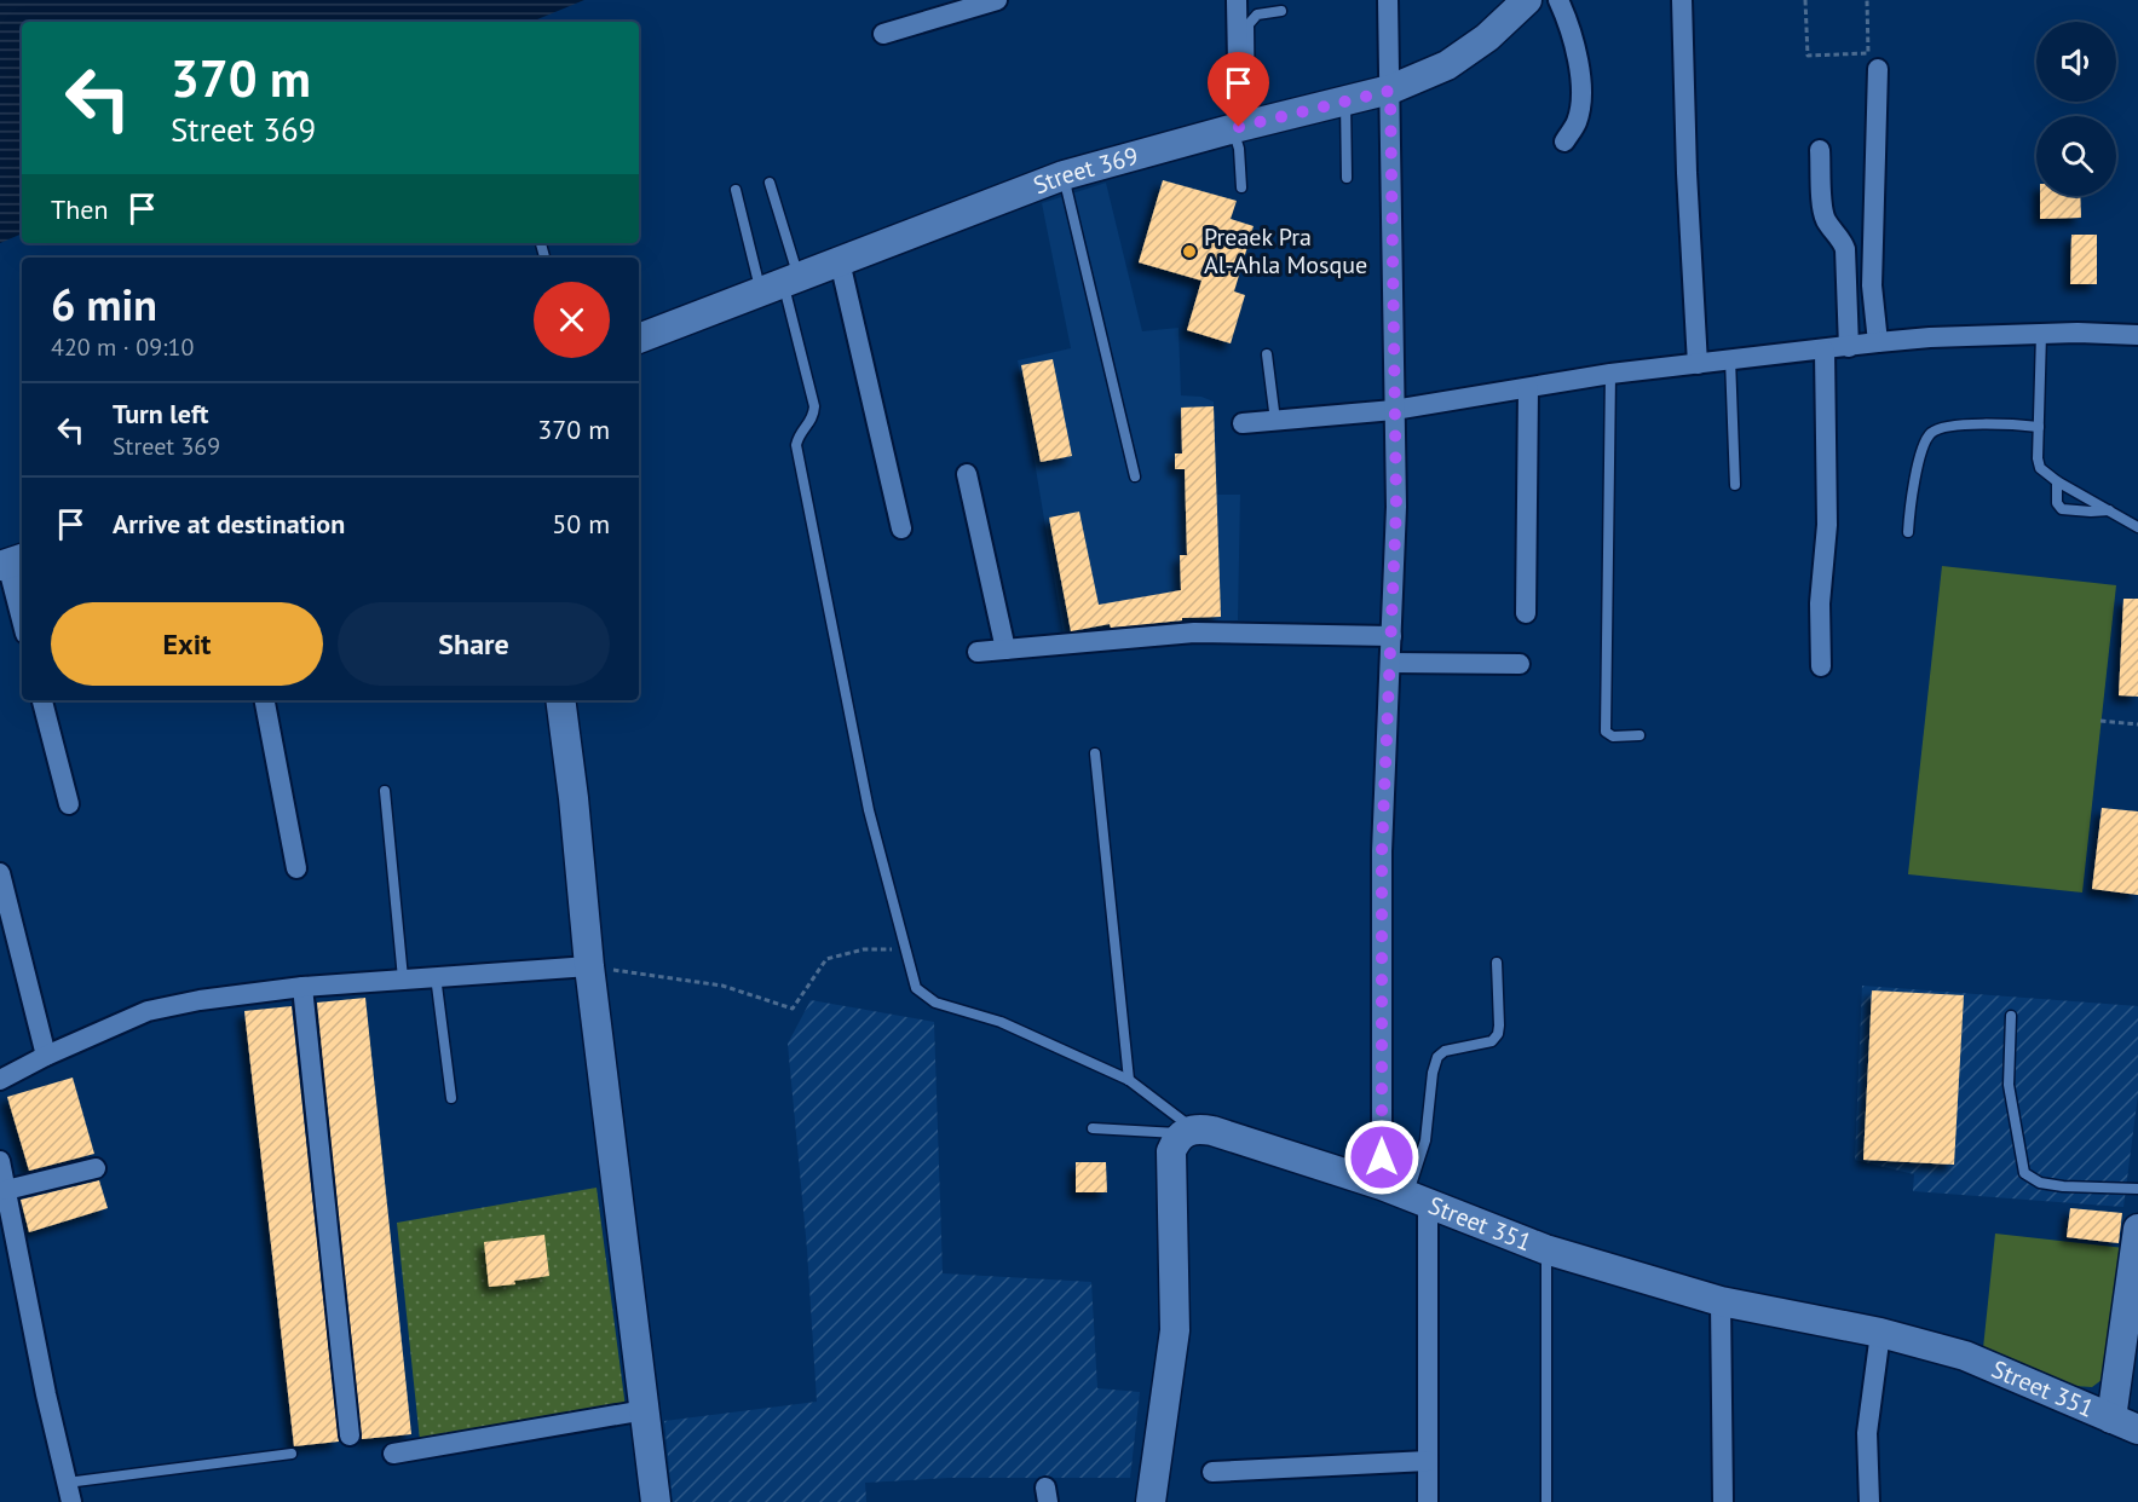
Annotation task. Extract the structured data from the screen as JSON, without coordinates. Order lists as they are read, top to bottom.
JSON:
{
  "streets": {
    "street": ["Street 369", "Street 351"]
  },
  "places": ["Preaek Pra Al-Ahla Mosque"],
  "page": {
    "turn": ["370 m", "Street 369"],
    "then": "Then",
    "heading": ["6 min", "420 m · 09:10"],
    "list": [
      {
        "name": "Turn left",
        "note": "Street 369",
        "value": "370 m"
      },
      {
        "name": "Arrive at destination",
        "value": "50 m"
      }
    ],
    "buttons": ["Exit", "Share"]
  }
}
